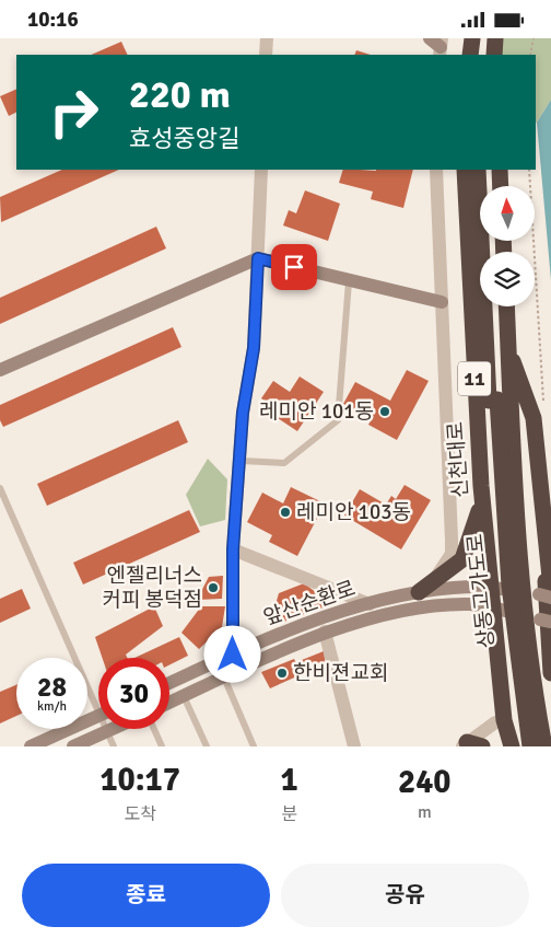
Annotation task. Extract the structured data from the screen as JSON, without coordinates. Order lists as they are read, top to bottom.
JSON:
{
  "streets": {
    "highway": ["11", "신천대로", "상동고가도로"],
    "main road": ["앞산순환로"]
  },
  "crossings": [
    ["신천대로", "앞산순환로"]
  ],
  "places": [
    "레미안 101동",
    "레미안 103동",
    "엔젤리너스 커피 봉덕점",
    "한비젼교회"
  ],
  "north": "top",
  "page": {
    "status": "10:16",
    "turn": ["220 m", "효성중앙길"],
    "speed": "28 km/h",
    "limit": "30",
    "eta": [
      "10:17",
      "도착",
      "1",
      "분",
      "240",
      "m"
    ],
    "buttons": ["종료", "공유"]
  }
}
